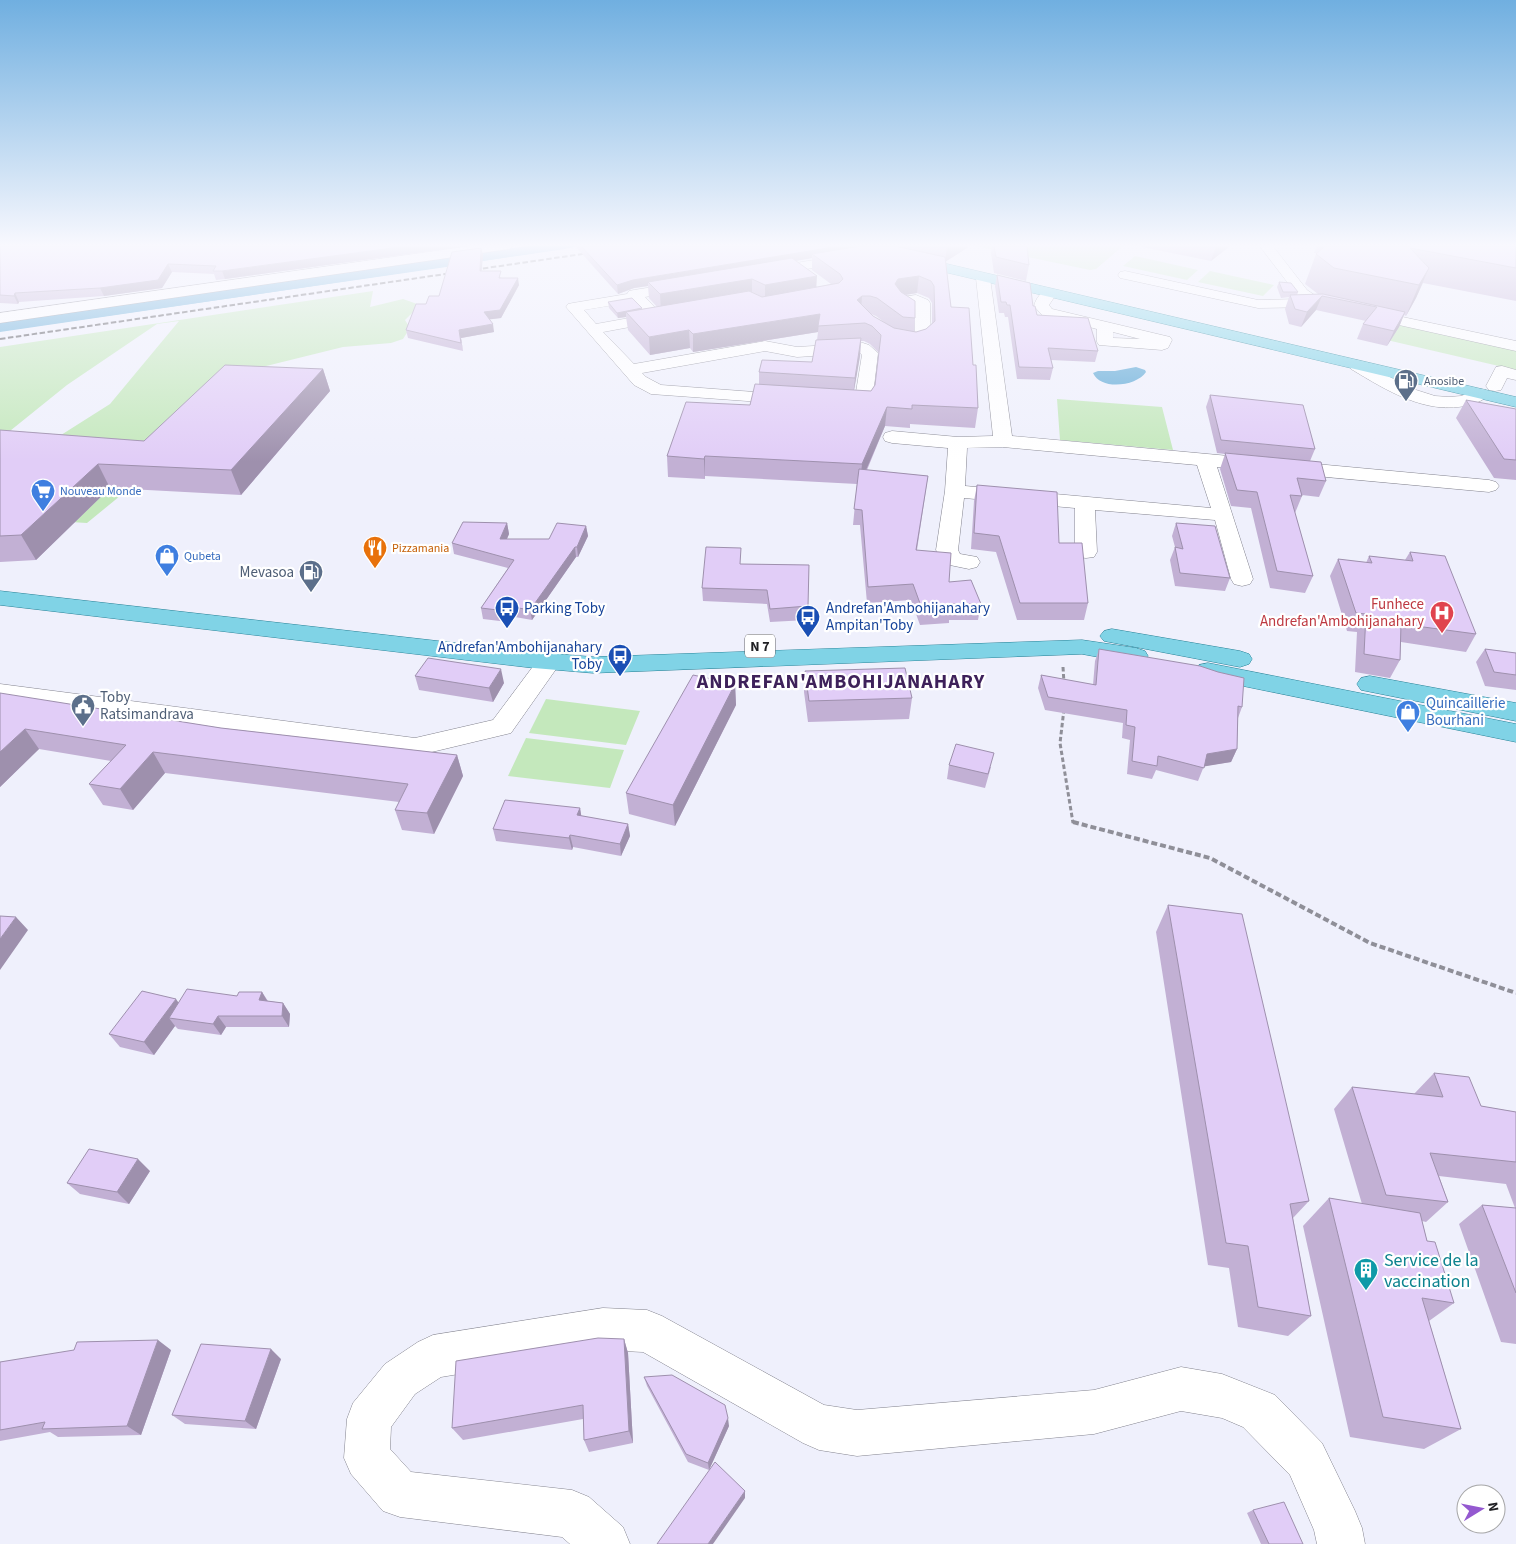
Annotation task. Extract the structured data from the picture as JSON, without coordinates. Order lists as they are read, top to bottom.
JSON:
{
  "streets": {
    "main road": ["N 7"]
  },
  "districts": ["ANDREFAN'AMBOHIJANAHARY"],
  "places": {
    "fuel station": ["Anosibe", "Mevasoa"],
    "supermarket": ["Nouveau Monde"],
    "restaurant": ["Pizzamania"],
    "shop": ["Qubeta", "Quincaillerie Bourhani"],
    "bus stop": ["Parking Toby", "Andrefan'Ambohijanahary Ampitan'Toby", "Andrefan'Ambohijanahary Toby"],
    "hospital": ["Funhece Andrefan'Ambohijanahary"],
    "public building": ["Toby Ratsimandrava"],
    "building": ["Service de la vaccination"]
  },
  "north": "right"
}
